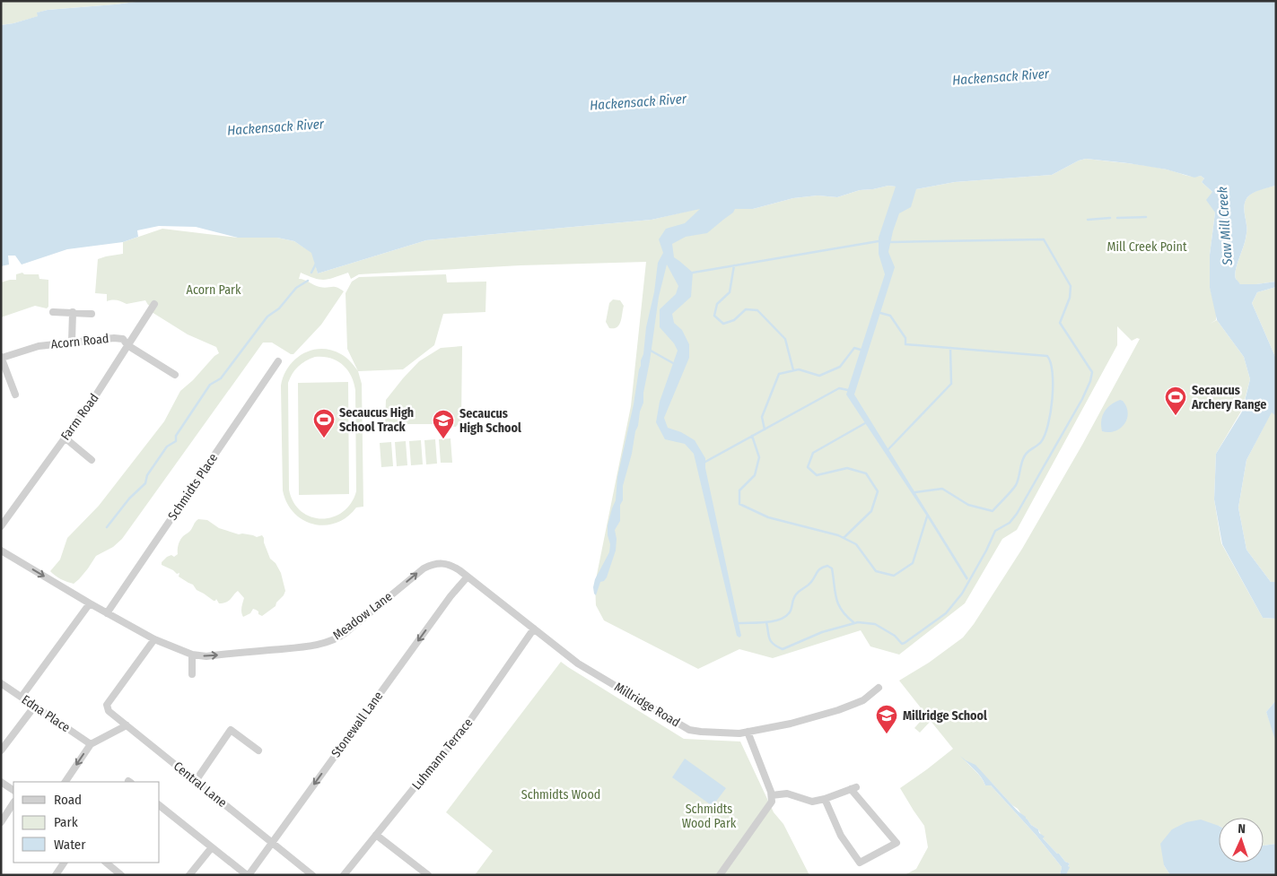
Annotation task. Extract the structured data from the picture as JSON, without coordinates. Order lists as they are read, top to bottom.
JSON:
{
  "streets": {
    "street": [
      "Acorn Road",
      "Farm Road",
      "Schmidts Place",
      "Meadow Lane",
      "Millridge Road",
      "Edna Place",
      "Stonewall Lane",
      "Luhmann Terrace",
      "Central Lane"
    ]
  },
  "crossings": [
    ["Acorn Road", "Farm Road"],
    ["Schmidts Place", "Meadow Lane"],
    ["Meadow Lane", "Millridge Road"],
    ["Meadow Lane", "Stonewall Lane"],
    ["Meadow Lane", "Central Lane"],
    ["Millridge Road", "Stonewall Lane"],
    ["Millridge Road", "Luhmann Terrace"],
    ["Stonewall Lane", "Central Lane"]
  ],
  "one_way": ["Meadow Lane", "Stonewall Lane"],
  "water": ["Hackensack River", "Saw Mill Creek"],
  "parks": [
    "Mill Creek Point",
    "Acorn Park",
    "Schmidts Wood",
    "Schmidts Wood Park"
  ],
  "places": {
    "sports": ["Secaucus Archery Range", "Secaucus High School Track"],
    "school or university": ["Secaucus High School", "Millridge School"]
  },
  "legend": ["Road", "Park", "Water"],
  "north": "top"
}
